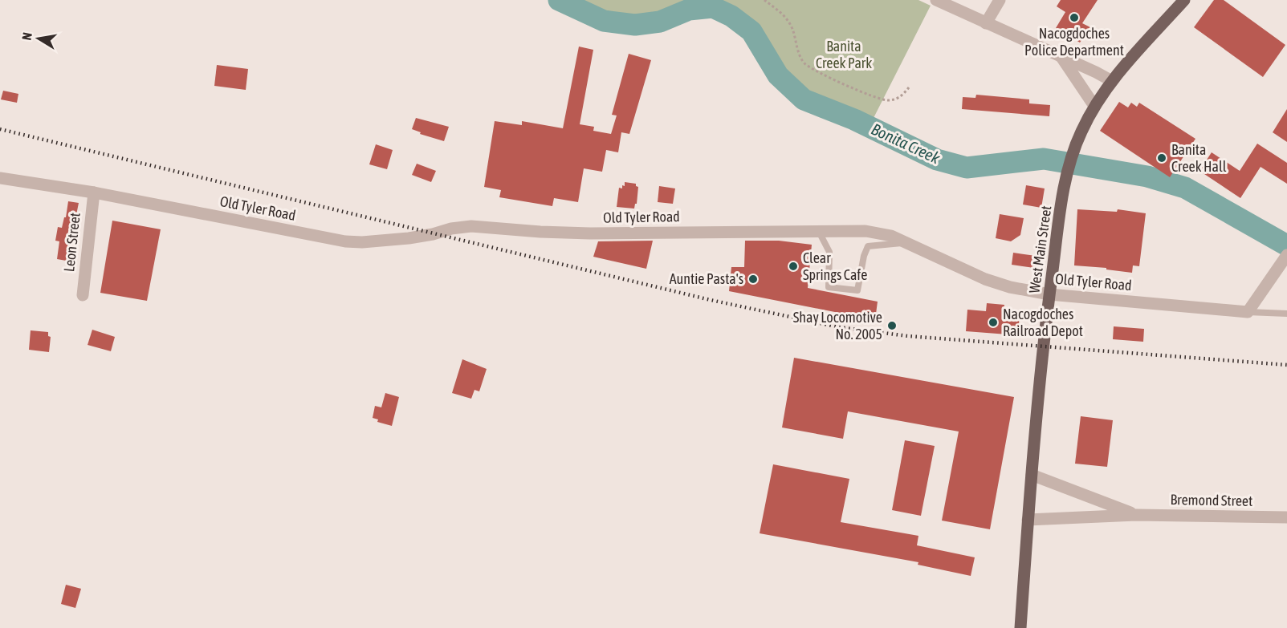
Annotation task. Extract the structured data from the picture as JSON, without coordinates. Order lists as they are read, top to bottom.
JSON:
{
  "streets": {
    "main road": ["West Main Street"],
    "street": ["Old Tyler Road", "Leon Street", "Bremond Street"]
  },
  "crossings": [
    ["Old Tyler Road", "Leon Street"],
    ["Old Tyler Road", "West Main Street"],
    ["West Main Street", "Bremond Street"]
  ],
  "water": ["Bonita Creek"],
  "parks": ["Banita Creek Park"],
  "places": [
    "Nacogdoches Police Department",
    "Banita Creek Hall",
    "Clear Springs Cafe",
    "Auntie Pasta's",
    "Nacogdoches Railroad Depot",
    "Shay Locomotive No. 2005"
  ],
  "north": "left"
}
